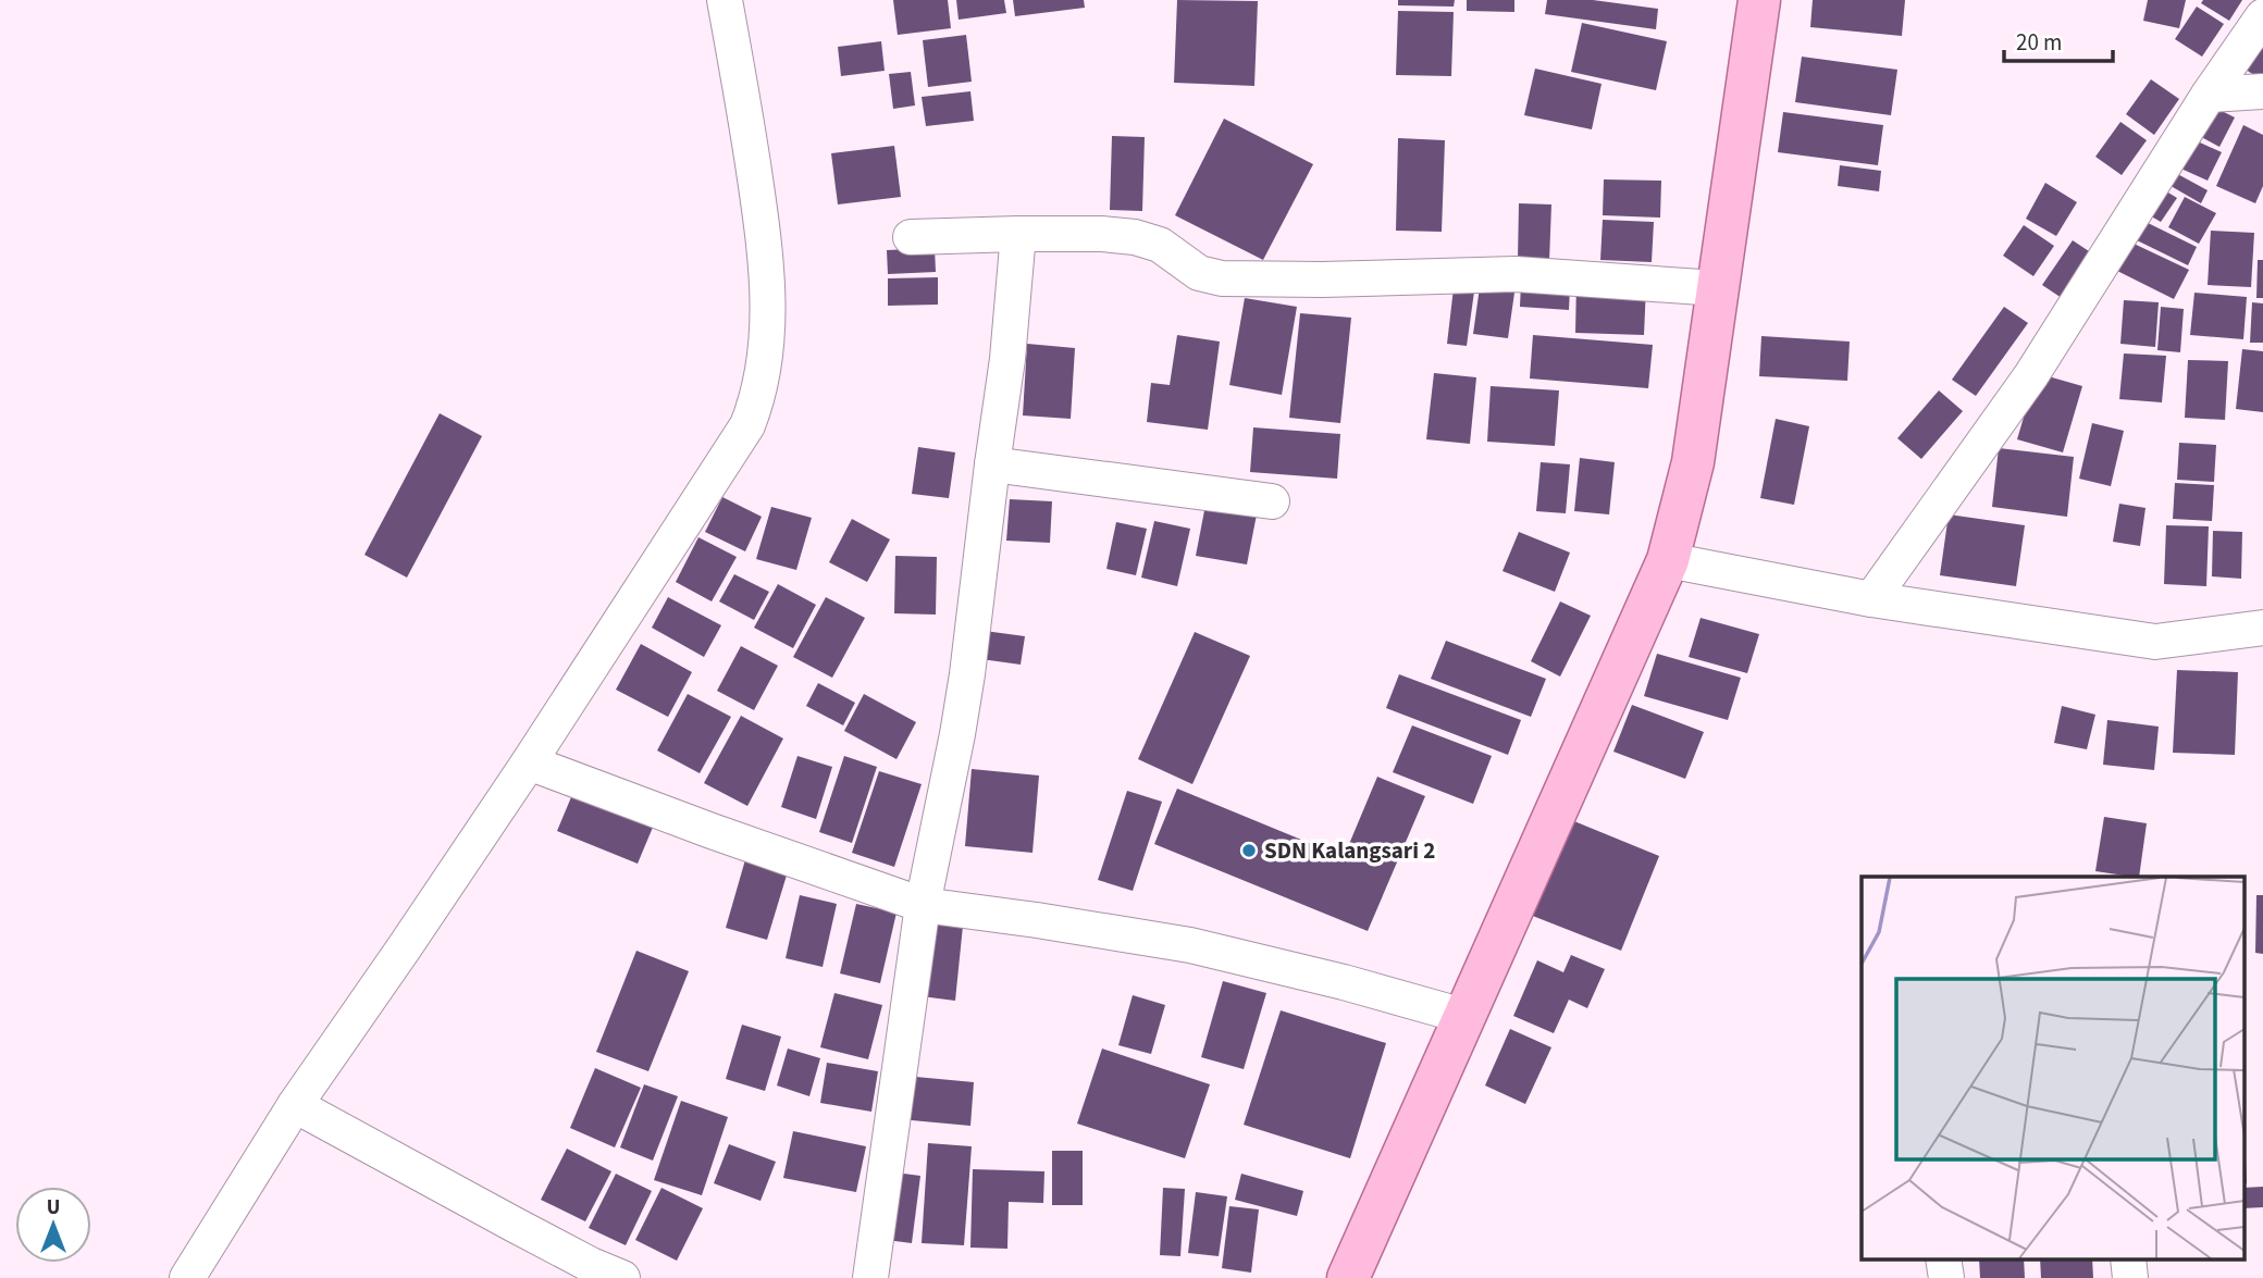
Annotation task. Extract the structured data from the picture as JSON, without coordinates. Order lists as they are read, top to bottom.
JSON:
{
  "places": ["SDN Kalangsari 2"],
  "scale_bar": "20 m",
  "north": "top"
}
